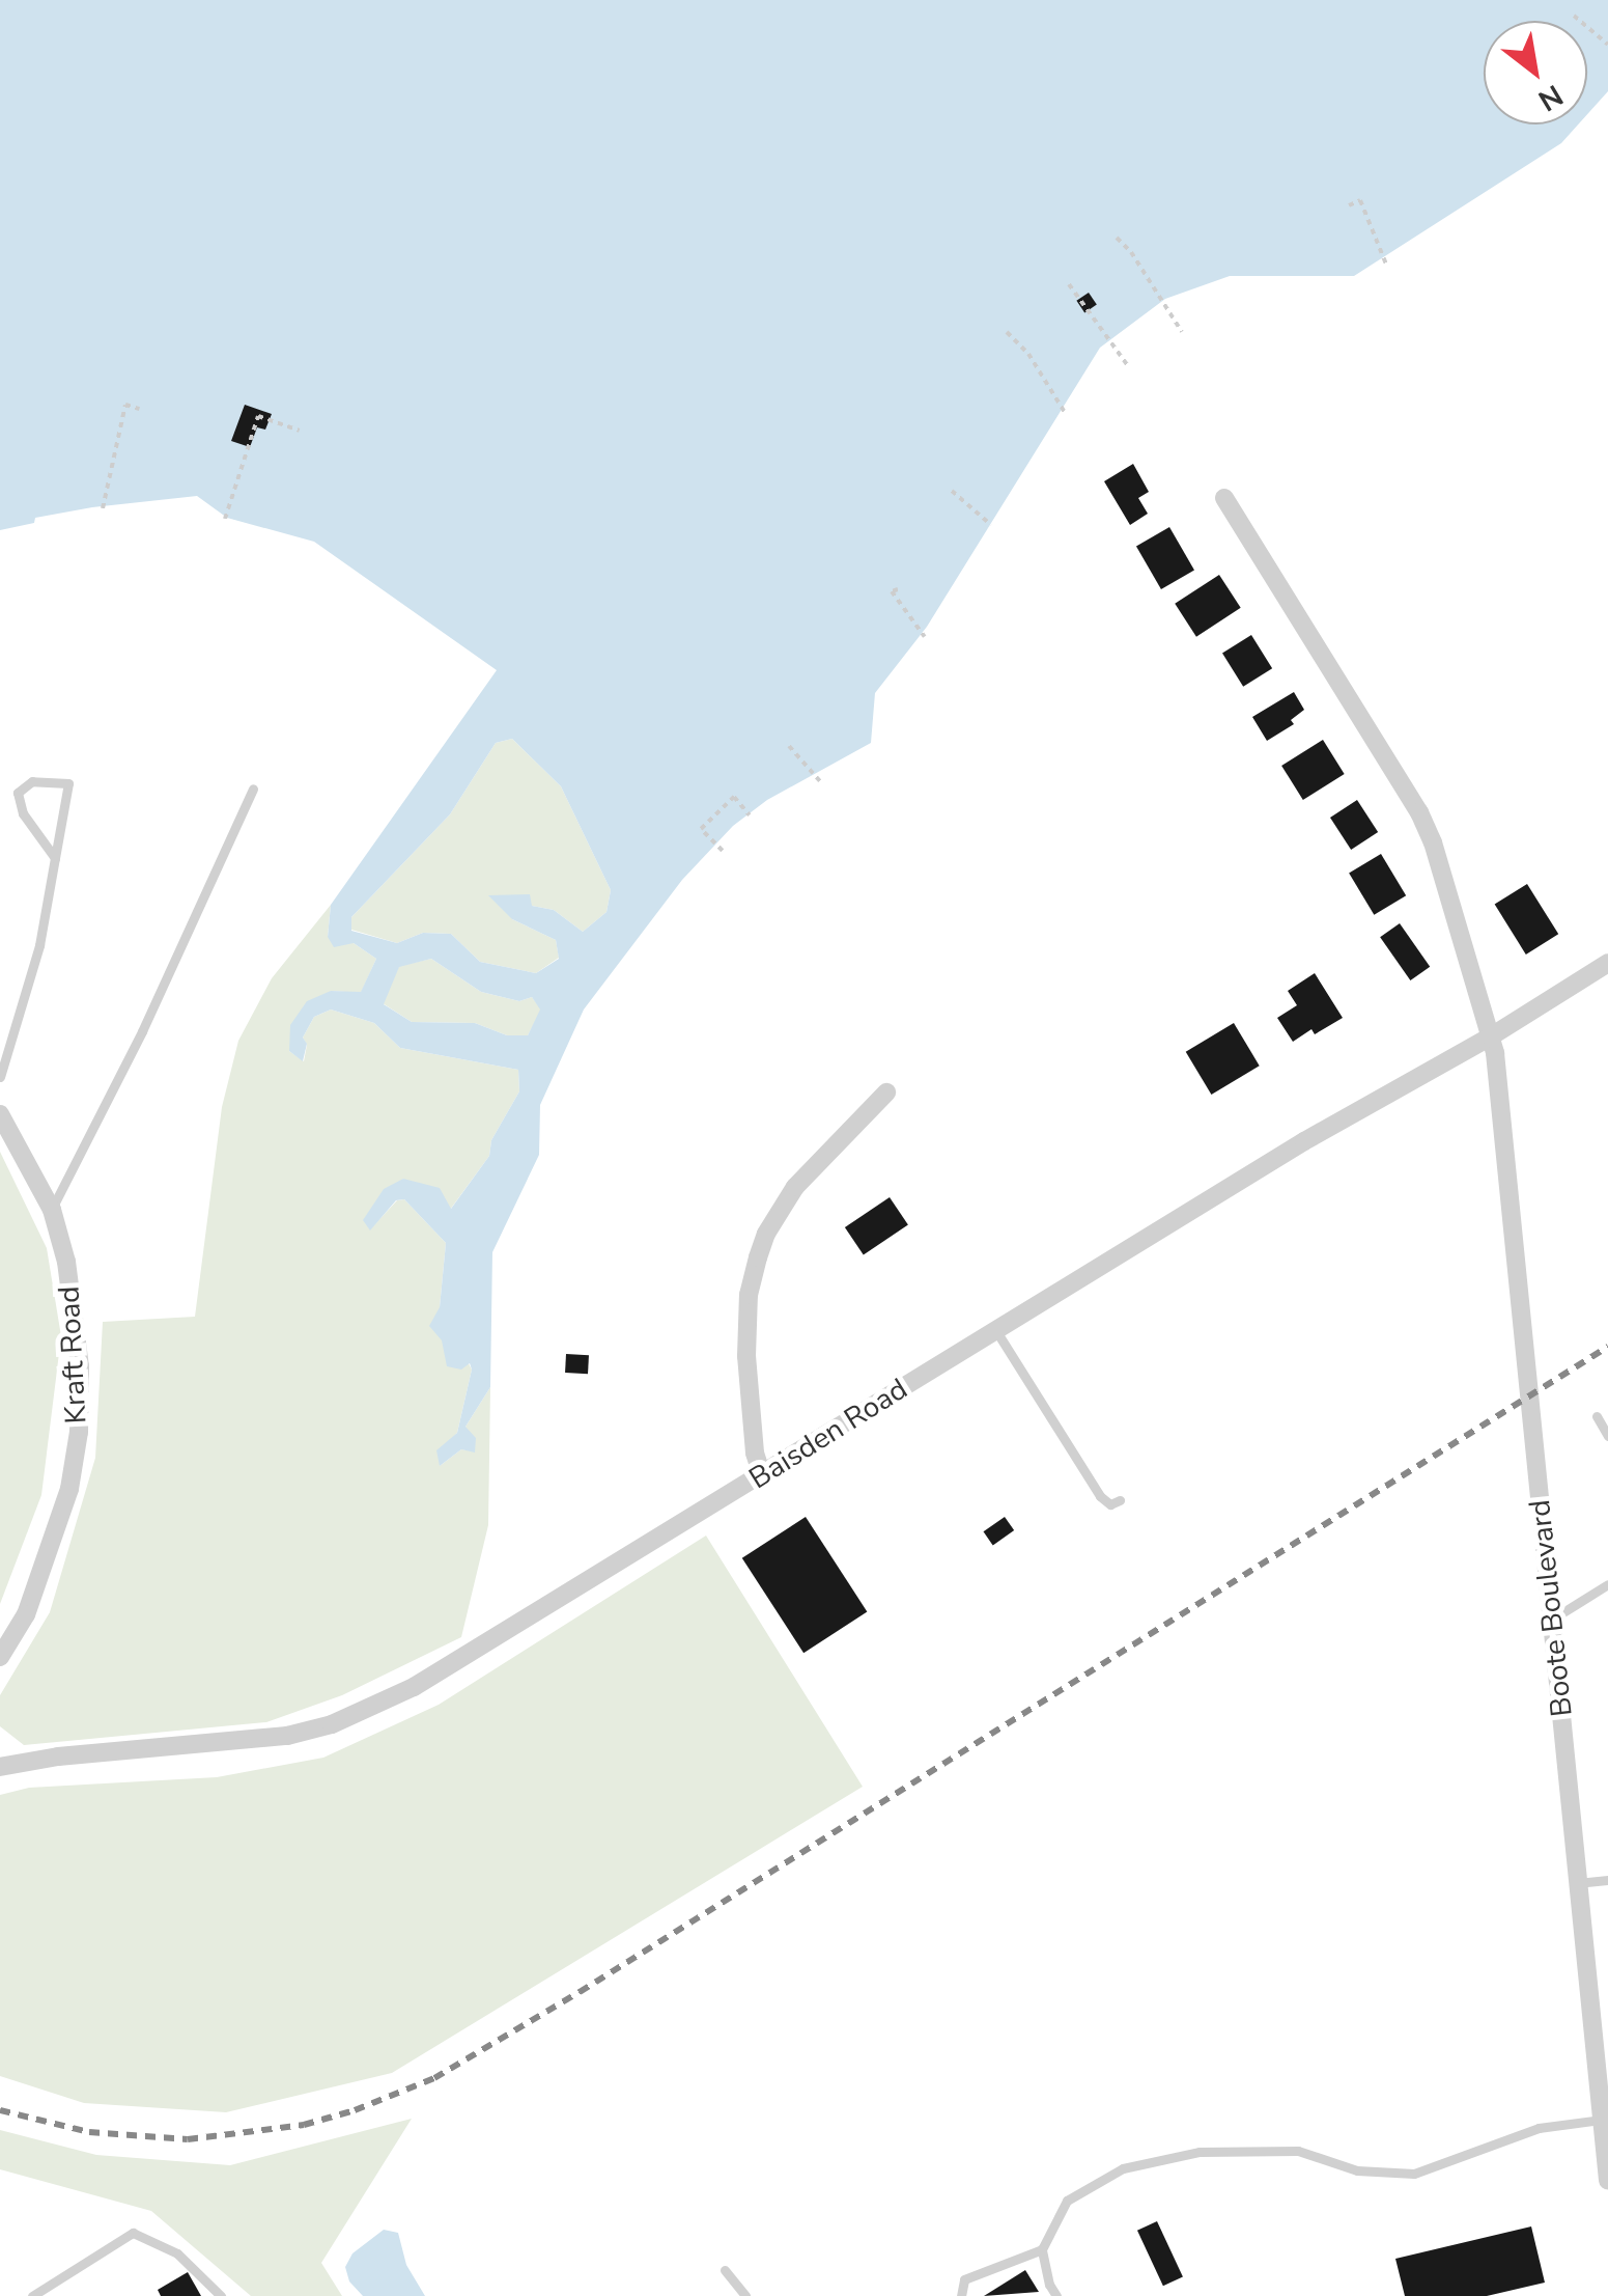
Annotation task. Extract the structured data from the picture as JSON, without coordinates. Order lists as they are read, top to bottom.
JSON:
{
  "streets": {
    "street": ["Kraft Road", "Baisden Road", "Boote Boulevard"]
  },
  "crossings": [
    ["Baisden Road", "Boote Boulevard"]
  ],
  "north": "bottom right"
}
